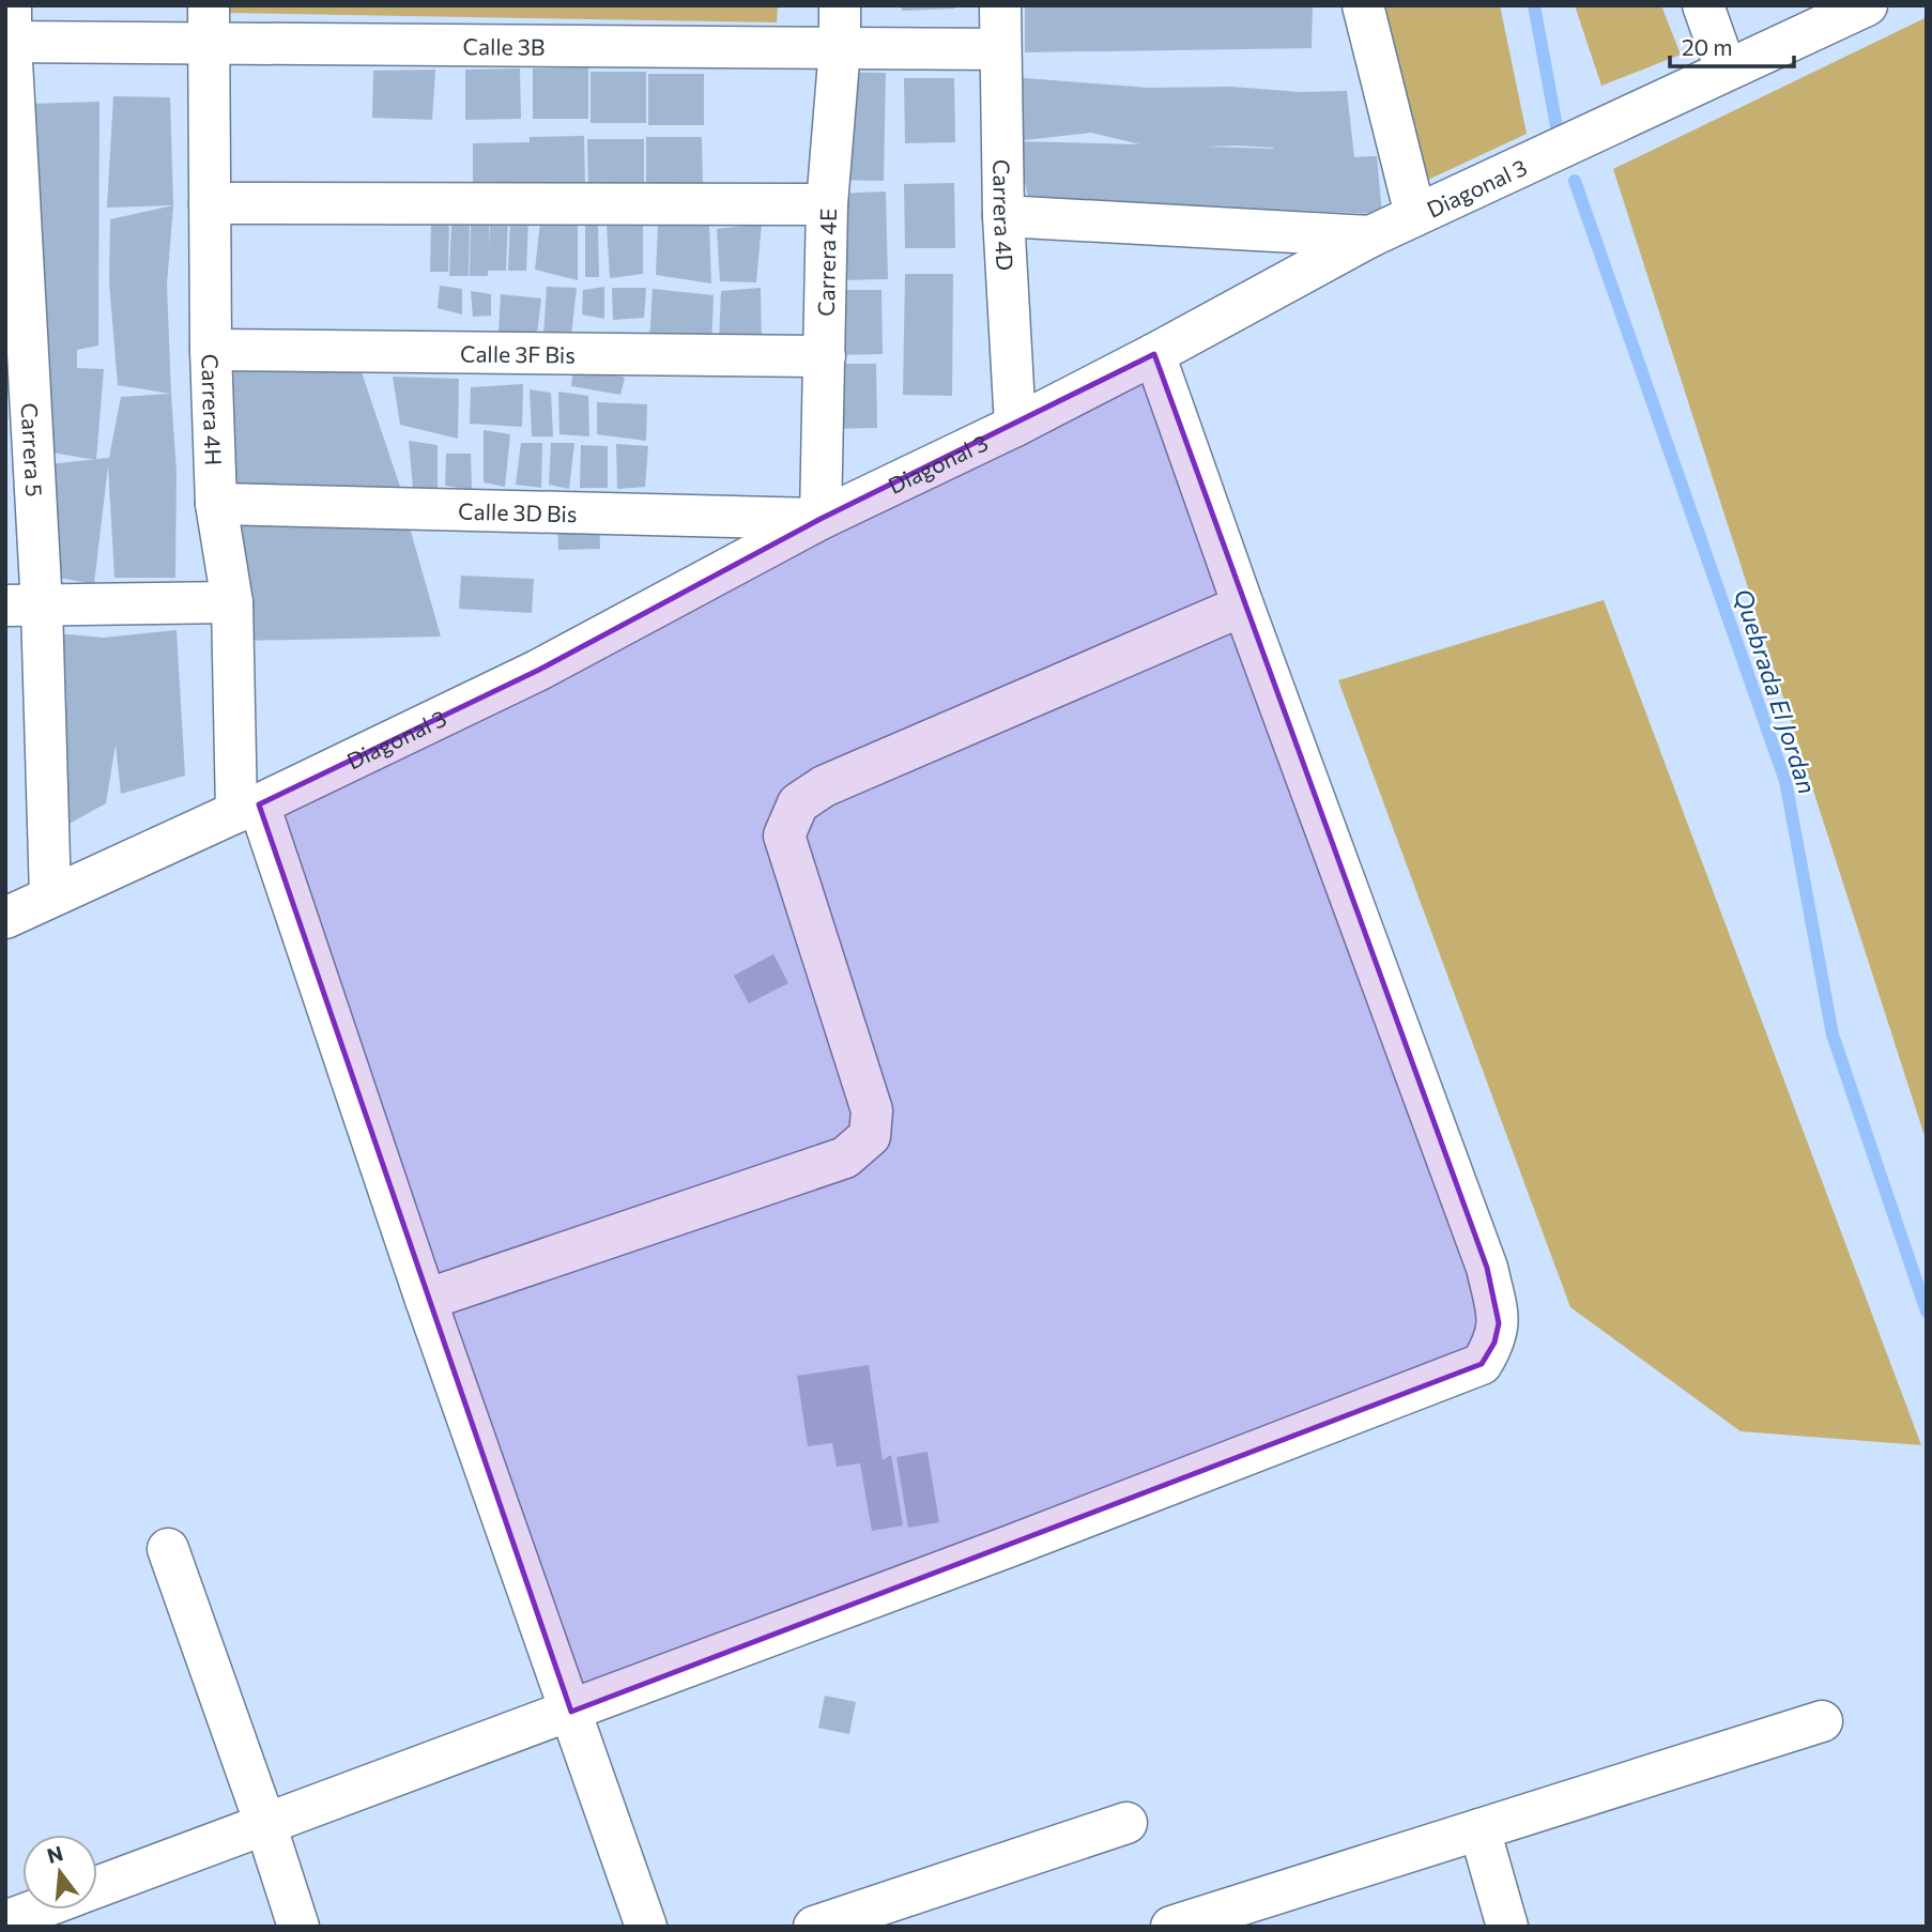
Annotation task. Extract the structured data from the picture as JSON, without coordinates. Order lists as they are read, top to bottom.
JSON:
{
  "streets": {
    "street": [
      "Calle 3B",
      "Diagonal 3",
      "Carrera 4D",
      "Carrera 4E",
      "Calle 3F Bis",
      "Carrera 4H",
      "Carrera 5",
      "Calle 3D Bis"
    ]
  },
  "crossings": [
    ["Calle 3B", "Carrera 4D"],
    ["Calle 3B", "Carrera 4E"],
    ["Calle 3B", "Carrera 4H"],
    ["Calle 3B", "Carrera 5"],
    ["Diagonal 3", "Carrera 4D"],
    ["Diagonal 3", "Carrera 4E"],
    ["Diagonal 3", "Carrera 4H"],
    ["Diagonal 3", "Carrera 5"],
    ["Diagonal 3", "Calle 3D Bis"],
    ["Carrera 4E", "Calle 3F Bis"],
    ["Carrera 4E", "Calle 3D Bis"],
    ["Calle 3F Bis", "Carrera 4H"],
    ["Carrera 4H", "Calle 3D Bis"]
  ],
  "water": ["Quebrada El Jordan"],
  "scale_bar": "20 m",
  "north": "top"
}
